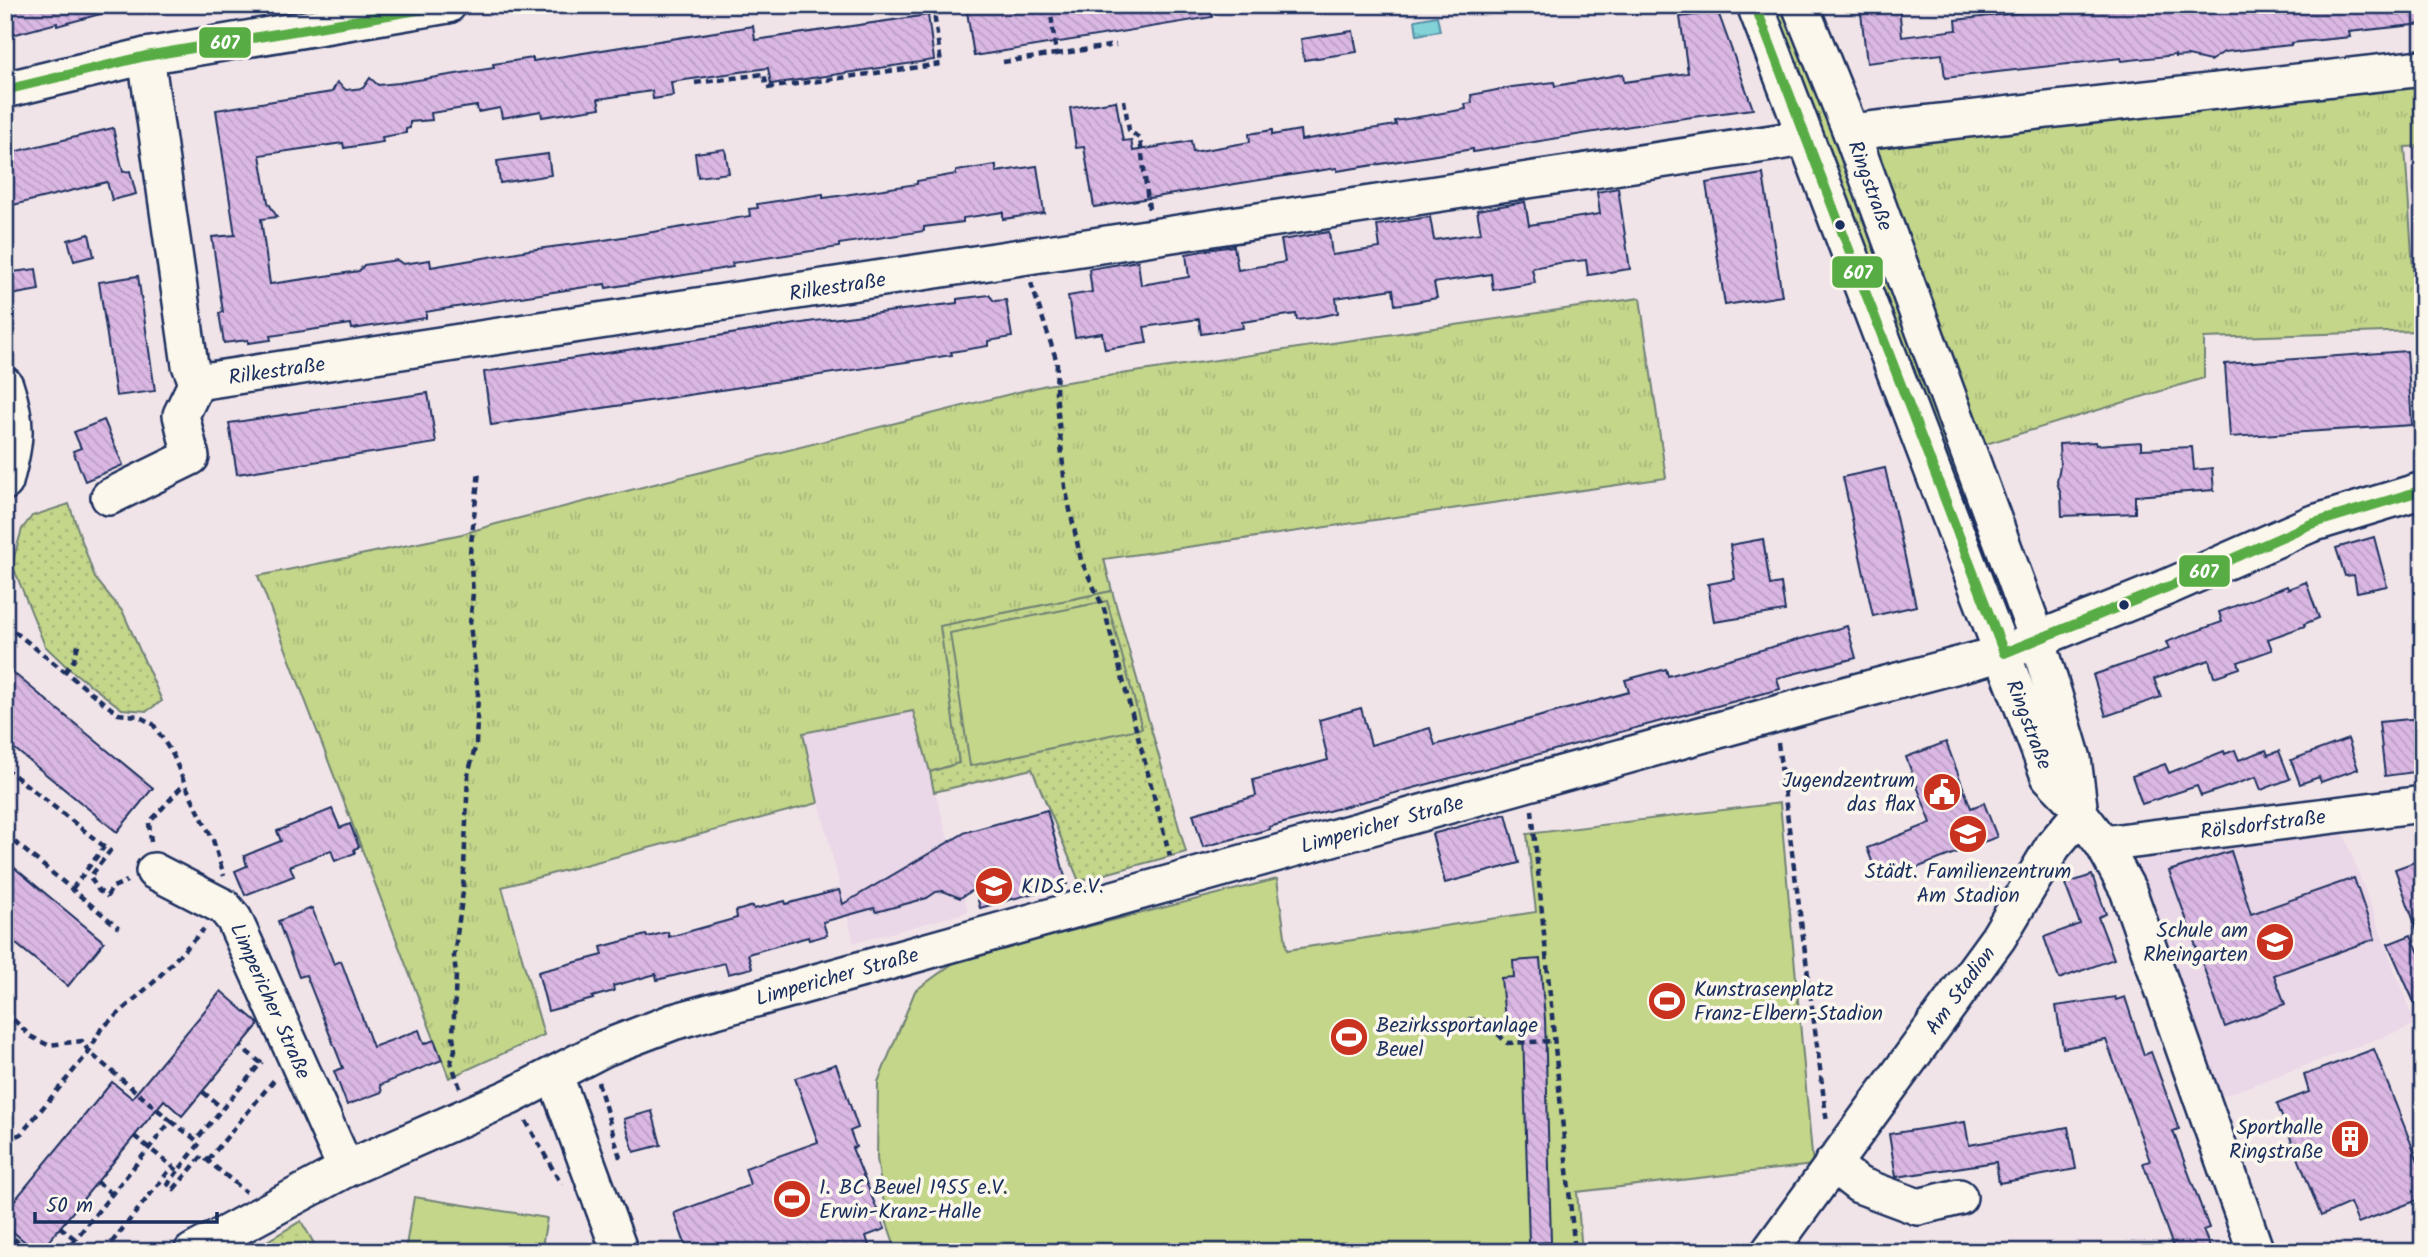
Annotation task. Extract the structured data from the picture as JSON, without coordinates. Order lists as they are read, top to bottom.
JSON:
{
  "streets": {
    "street": [
      "Ringstraße",
      "Rilkestraße",
      "Limpericher Straße",
      "Rölsdorfstraße",
      "Am Stadion"
    ]
  },
  "crossings": [
    ["Ringstraße", "Rilkestraße"],
    ["Ringstraße", "Limpericher Straße"],
    ["Ringstraße", "Rölsdorfstraße"],
    ["Ringstraße", "Am Stadion"]
  ],
  "places": {
    "public building": ["Jugendzentrum das flax"],
    "school or university": ["Städt. Familienzentrum Am Stadion", "KIDS e.V.", "Schule am Rheingarten"],
    "sports": ["Kunstrasenplatz Franz-Elbern-Stadion", "Bezirkssportanlage Beuel", "1. BC Beuel 1955 e.V. Erwin-Kranz-Halle"],
    "building": ["Sporthalle Ringstraße"]
  },
  "lines": ["transit line 607"],
  "scale_bar": "50 m"
}
